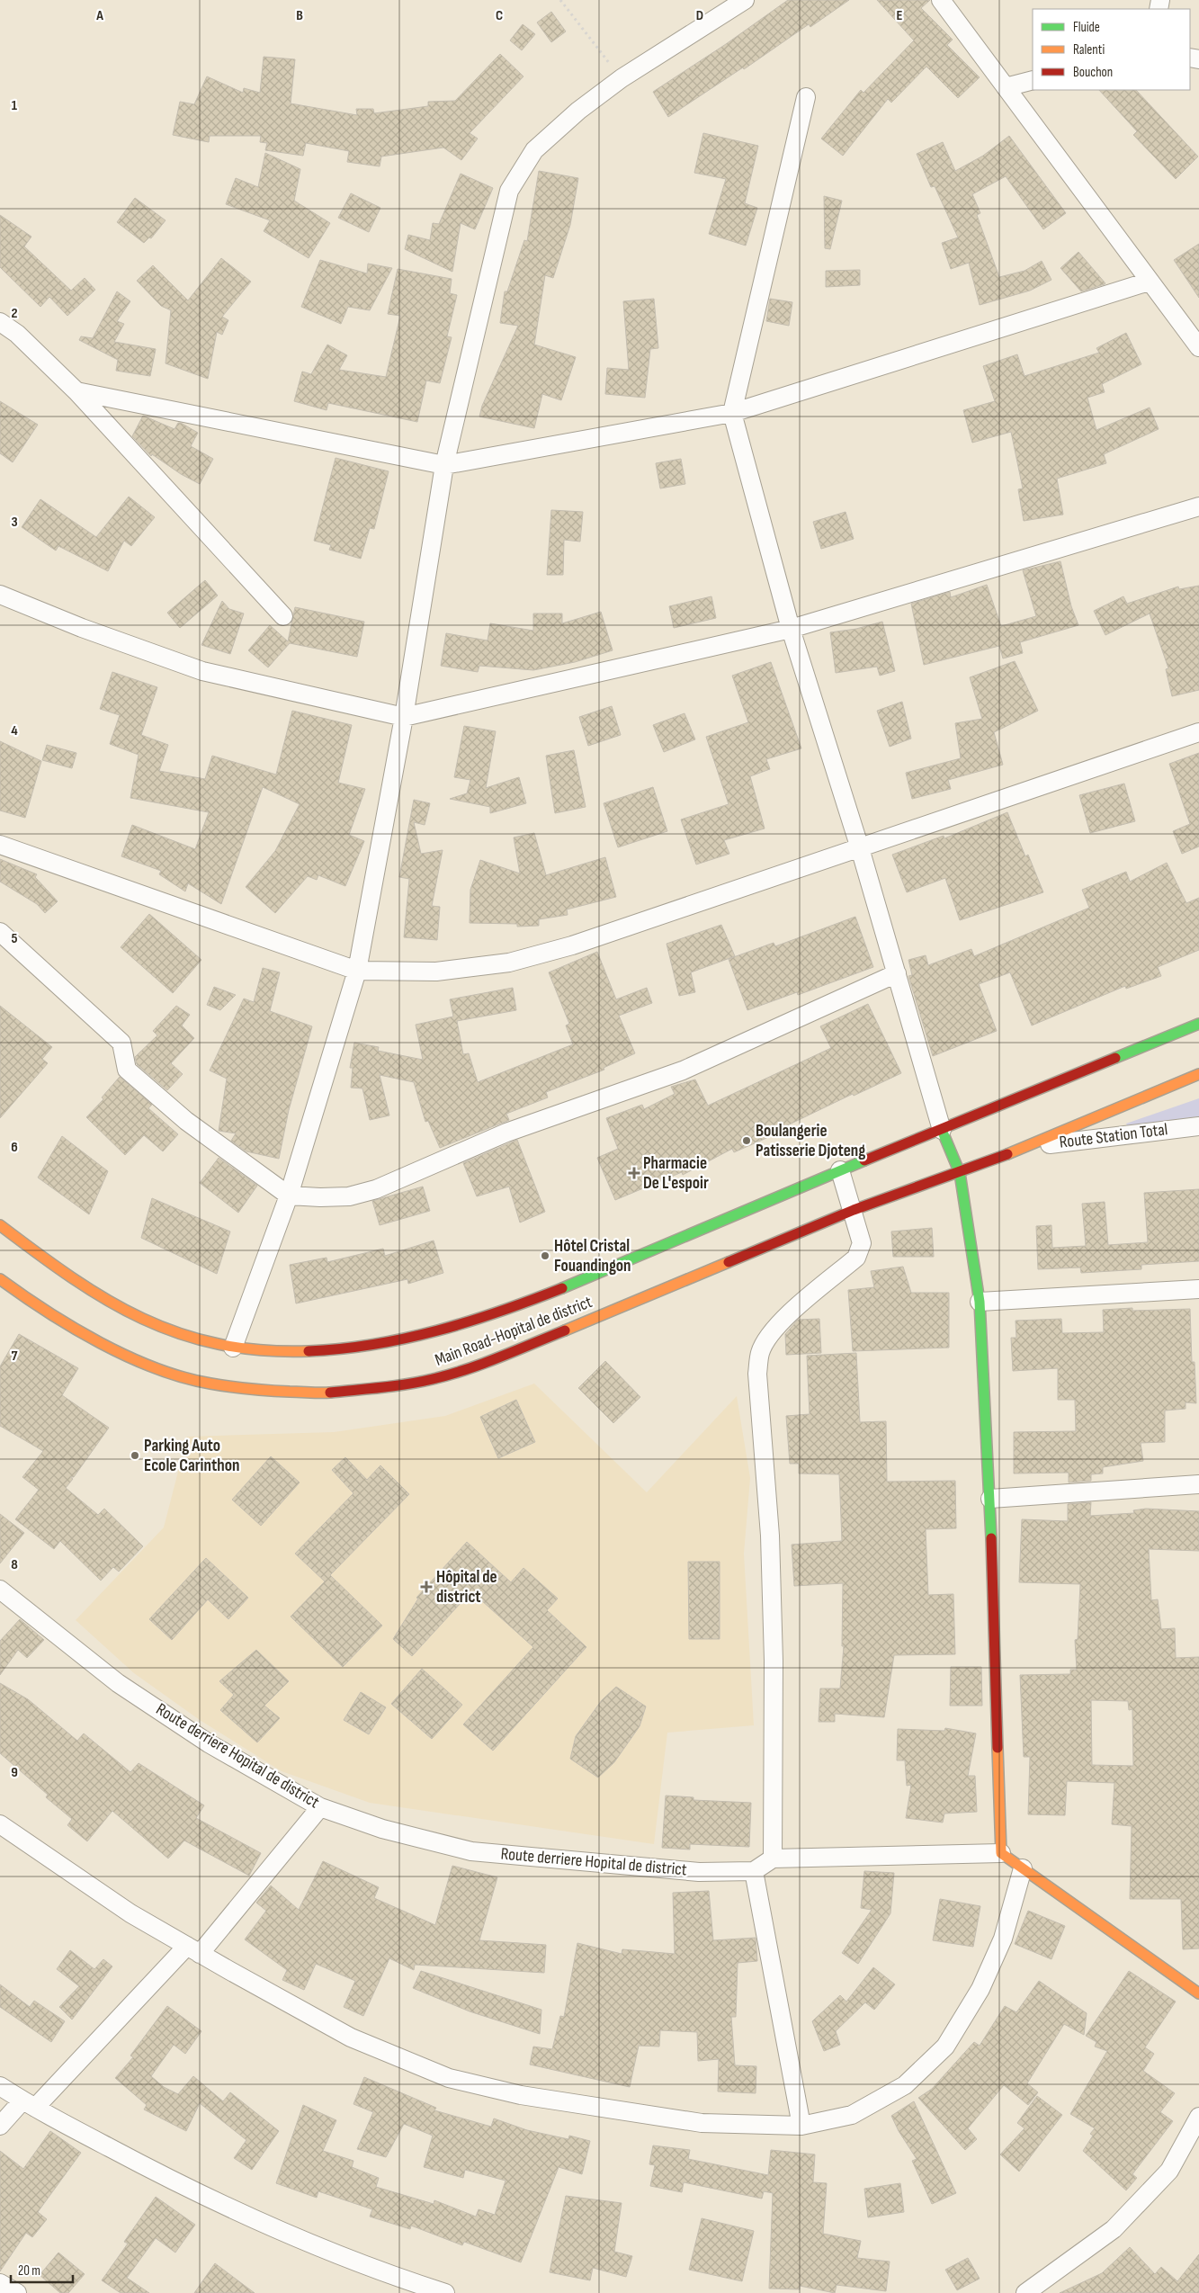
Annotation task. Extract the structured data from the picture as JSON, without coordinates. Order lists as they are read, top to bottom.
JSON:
{
  "streets": {
    "main road": ["Main Road-Hopital de district"],
    "street": ["Route Station Total", "Route derriere Hopital de district"]
  },
  "crossings": [
    ["Route Station Total", "Main Road-Hopital de district"]
  ],
  "places": {
    "other": ["Boulangerie Patisserie Djoteng", "Hôtel Cristal Fouandingon", "Parking Auto Ecole Carinthon"],
    "health": ["Pharmacie De L'espoir", "Hôpital de district"]
  },
  "legend": ["Fluide", "Ralenti", "Bouchon"],
  "scale_bar": "20 m",
  "grid": {
    "columns": [
      "A",
      "B",
      "C",
      "D",
      "E"
    ],
    "rows": [
      "1",
      "2",
      "3",
      "4",
      "5",
      "6",
      "7",
      "8",
      "9"
    ]
  }
}
